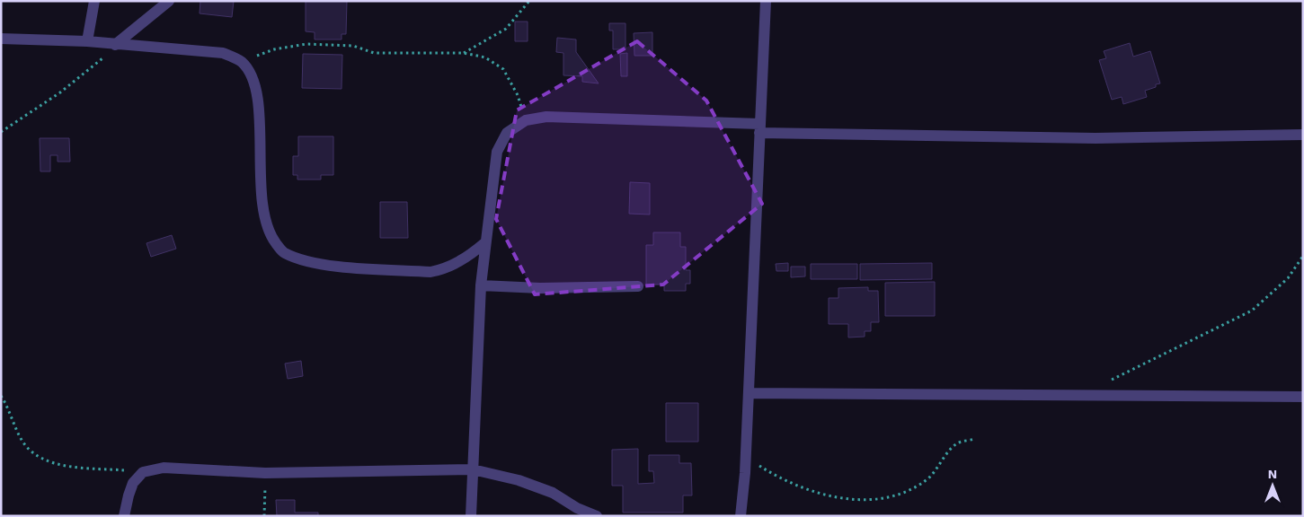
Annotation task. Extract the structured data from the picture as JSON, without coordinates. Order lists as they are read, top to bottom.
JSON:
{
  "north": "top"
}
